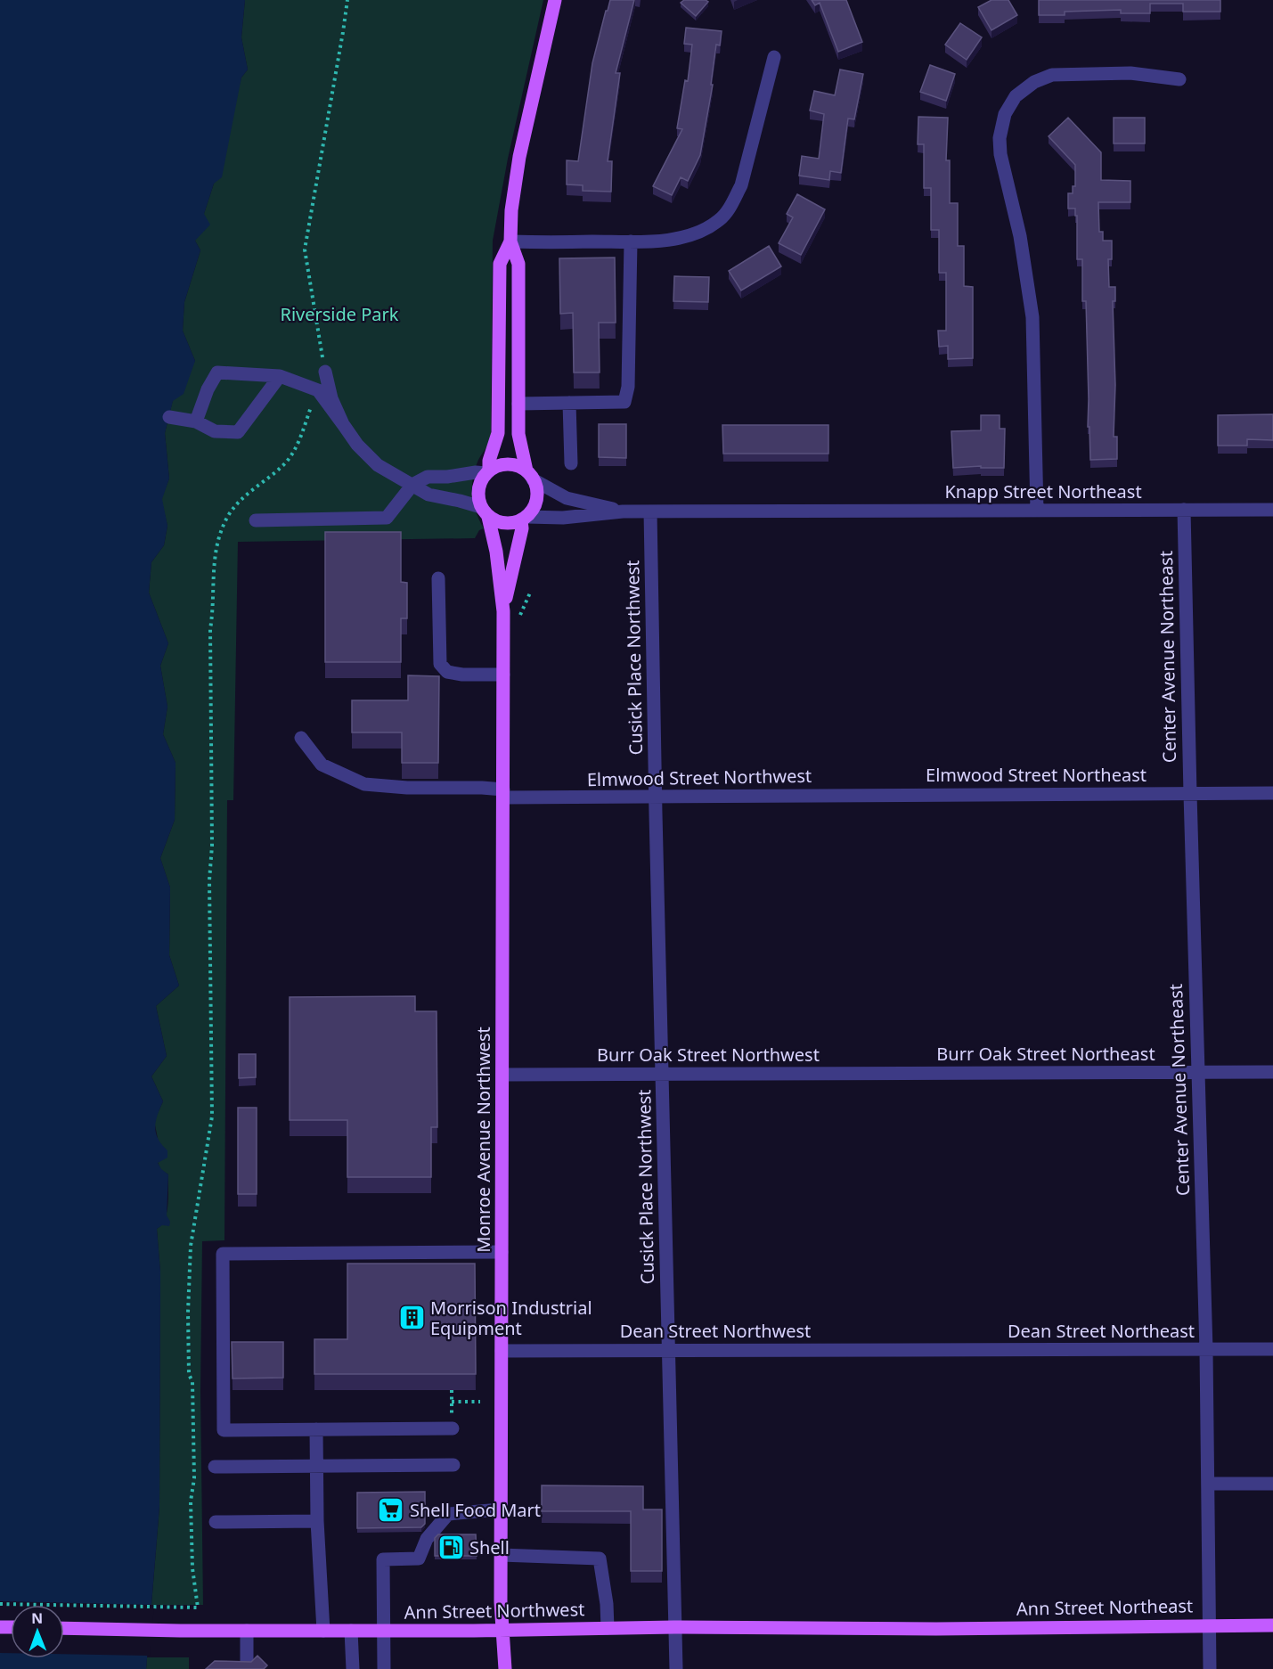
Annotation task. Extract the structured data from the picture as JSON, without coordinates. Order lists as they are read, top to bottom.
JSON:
{
  "streets": {
    "main road": ["Monroe Avenue Northwest", "Ann Street Northeast", "Ann Street Northwest"],
    "street": [
      "Knapp Street Northeast",
      "Center Avenue Northeast",
      "Cusick Place Northwest",
      "Elmwood Street Northeast",
      "Elmwood Street Northwest",
      "Burr Oak Street Northeast",
      "Burr Oak Street Northwest",
      "Dean Street Northwest",
      "Dean Street Northeast"
    ]
  },
  "crossings": [
    ["Knapp Street Northeast", "Center Avenue Northeast"],
    ["Knapp Street Northeast", "Cusick Place Northwest"],
    ["Center Avenue Northeast", "Elmwood Street Northeast"],
    ["Center Avenue Northeast", "Burr Oak Street Northeast"],
    ["Center Avenue Northeast", "Dean Street Northeast"],
    ["Center Avenue Northeast", "Ann Street Northeast"],
    ["Cusick Place Northwest", "Elmwood Street Northwest"],
    ["Cusick Place Northwest", "Burr Oak Street Northwest"],
    ["Cusick Place Northwest", "Dean Street Northwest"],
    ["Cusick Place Northwest", "Ann Street Northwest"],
    ["Elmwood Street Northeast", "Elmwood Street Northwest"],
    ["Elmwood Street Northwest", "Monroe Avenue Northwest"],
    ["Burr Oak Street Northeast", "Burr Oak Street Northwest"],
    ["Burr Oak Street Northwest", "Monroe Avenue Northwest"],
    ["Monroe Avenue Northwest", "Dean Street Northwest"],
    ["Monroe Avenue Northwest", "Ann Street Northwest"],
    ["Dean Street Northwest", "Dean Street Northeast"],
    ["Ann Street Northeast", "Ann Street Northwest"]
  ],
  "parks": ["Riverside Park"],
  "places": {
    "building": ["Morrison Industrial Equipment"],
    "supermarket": ["Shell Food Mart"],
    "fuel station": ["Shell"]
  },
  "north": "top"
}
